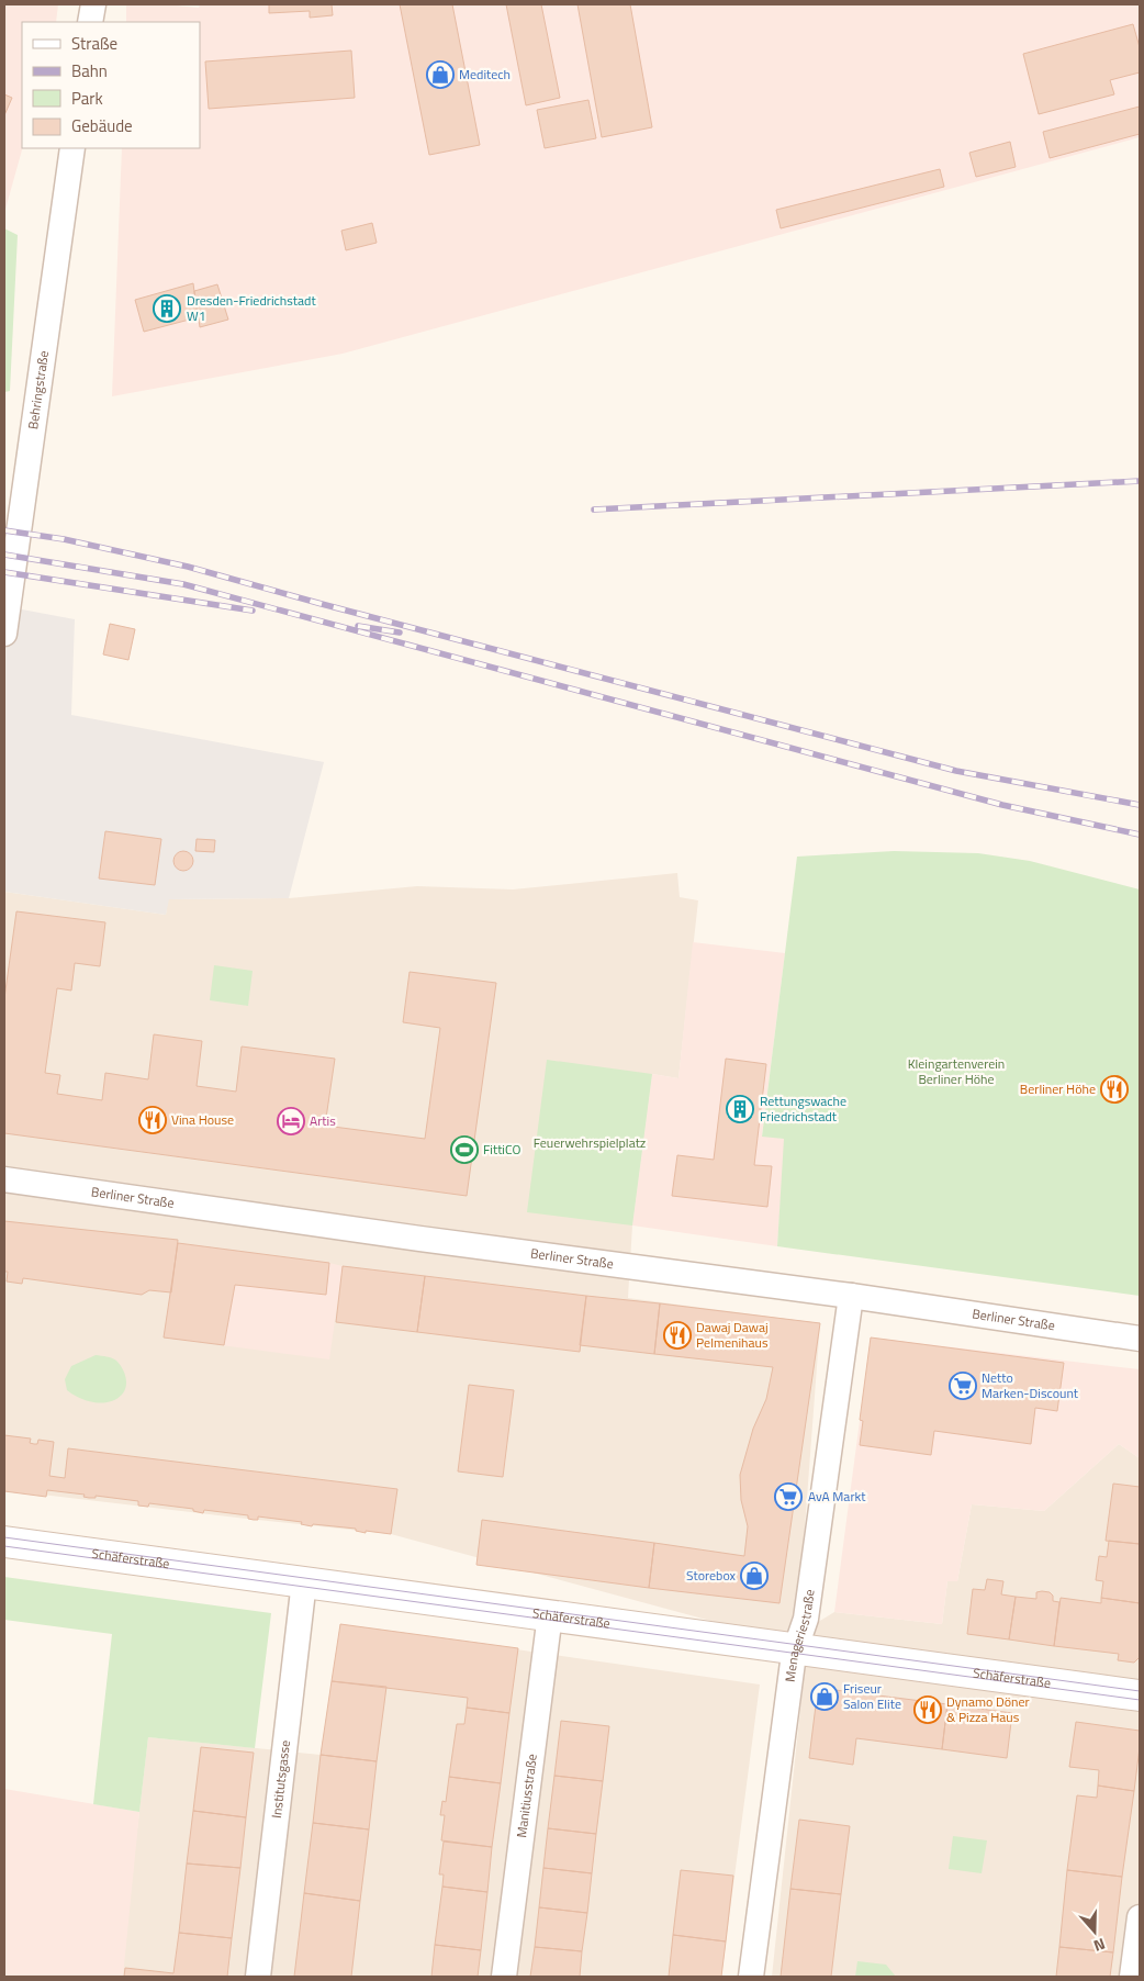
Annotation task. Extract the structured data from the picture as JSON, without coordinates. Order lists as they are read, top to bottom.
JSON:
{
  "streets": {
    "street": [
      "Behringstraße",
      "Berliner Straße",
      "Schäferstraße",
      "Menageriestraße",
      "Institutsgasse",
      "Manitiusstraße"
    ]
  },
  "crossings": [
    ["Berliner Straße", "Menageriestraße"],
    ["Schäferstraße", "Menageriestraße"],
    ["Schäferstraße", "Institutsgasse"],
    ["Schäferstraße", "Manitiusstraße"]
  ],
  "parks": ["Kleingartenverein Berliner Höhe", "Feuerwehrspielplatz"],
  "places": {
    "shop": ["Meditech", "Storebox", "Friseur Salon Elite"],
    "building": ["Dresden-Friedrichstadt W1", "Rettungswache Friedrichstadt"],
    "restaurant": [
      "Berliner Höhe",
      "Vina House",
      "Dawaj Dawaj Pelmenihaus",
      "Dynamo Döner & Pizza Haus"
    ],
    "hotel": ["Artis"],
    "sports": ["FittiCO"],
    "supermarket": ["Netto Marken-Discount", "AvA Markt"]
  },
  "legend": [
    "Straße",
    "Bahn",
    "Park",
    "Gebäude"
  ],
  "north": "bottom"
}
